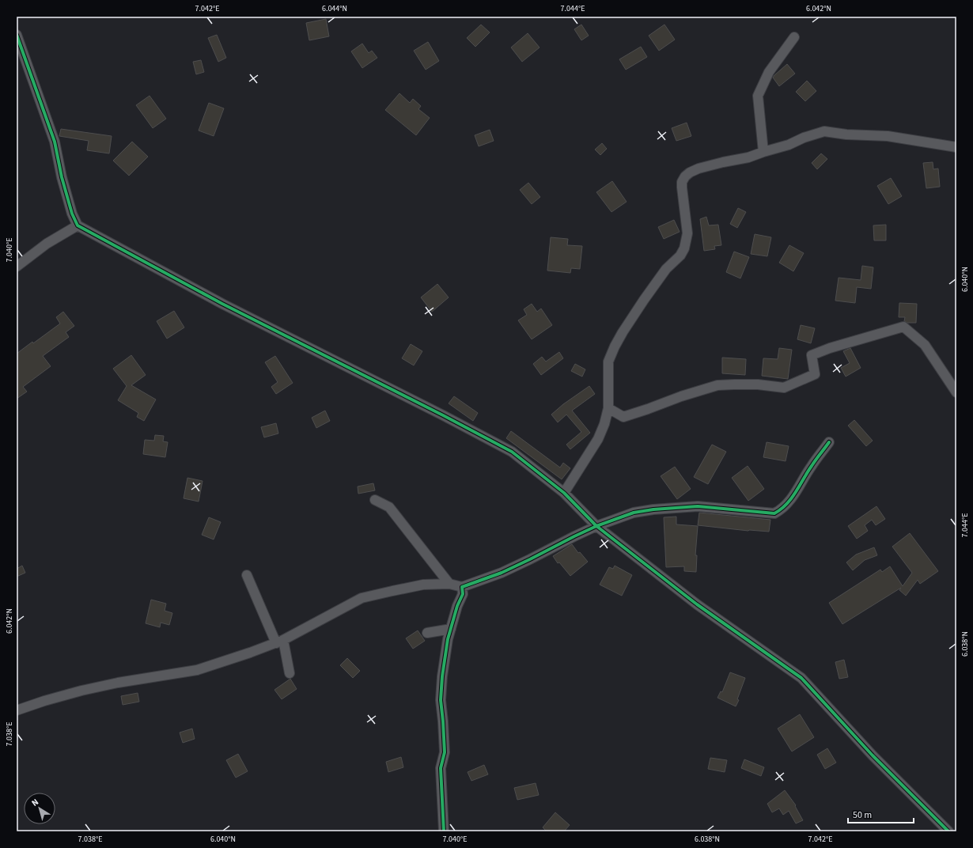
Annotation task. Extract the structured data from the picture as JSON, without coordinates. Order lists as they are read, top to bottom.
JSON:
{
  "scale_bar": "50 m",
  "north": "top left",
  "coordinates": [
    "7.042°E",
    "6.044°N",
    "7.044°E",
    "6.042°N",
    "7.040°E",
    "6.040°N",
    "6.038°N",
    "7.038°E"
  ]
}
